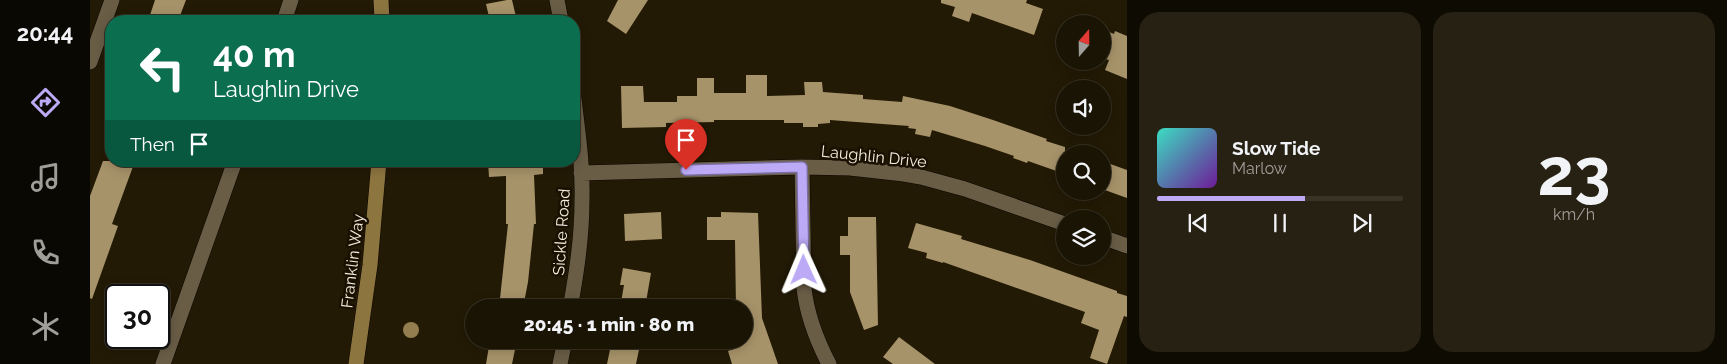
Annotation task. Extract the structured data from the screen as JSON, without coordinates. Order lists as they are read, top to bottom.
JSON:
{
  "streets": {
    "main road": ["Franklin Way"],
    "street": ["Laughlin Drive", "Sickle Road"]
  },
  "crossings": [
    ["Laughlin Drive", "Sickle Road"]
  ],
  "north": "top",
  "page": {
    "tabs": "20:44",
    "tile": ["23", "km/h"],
    "turn": ["40 m", "Laughlin Drive"],
    "then": "Then",
    "song": ["Slow Tide", "Marlow"],
    "limit": "30",
    "trip": "20:45 · 1 min · 80 m"
  }
}
